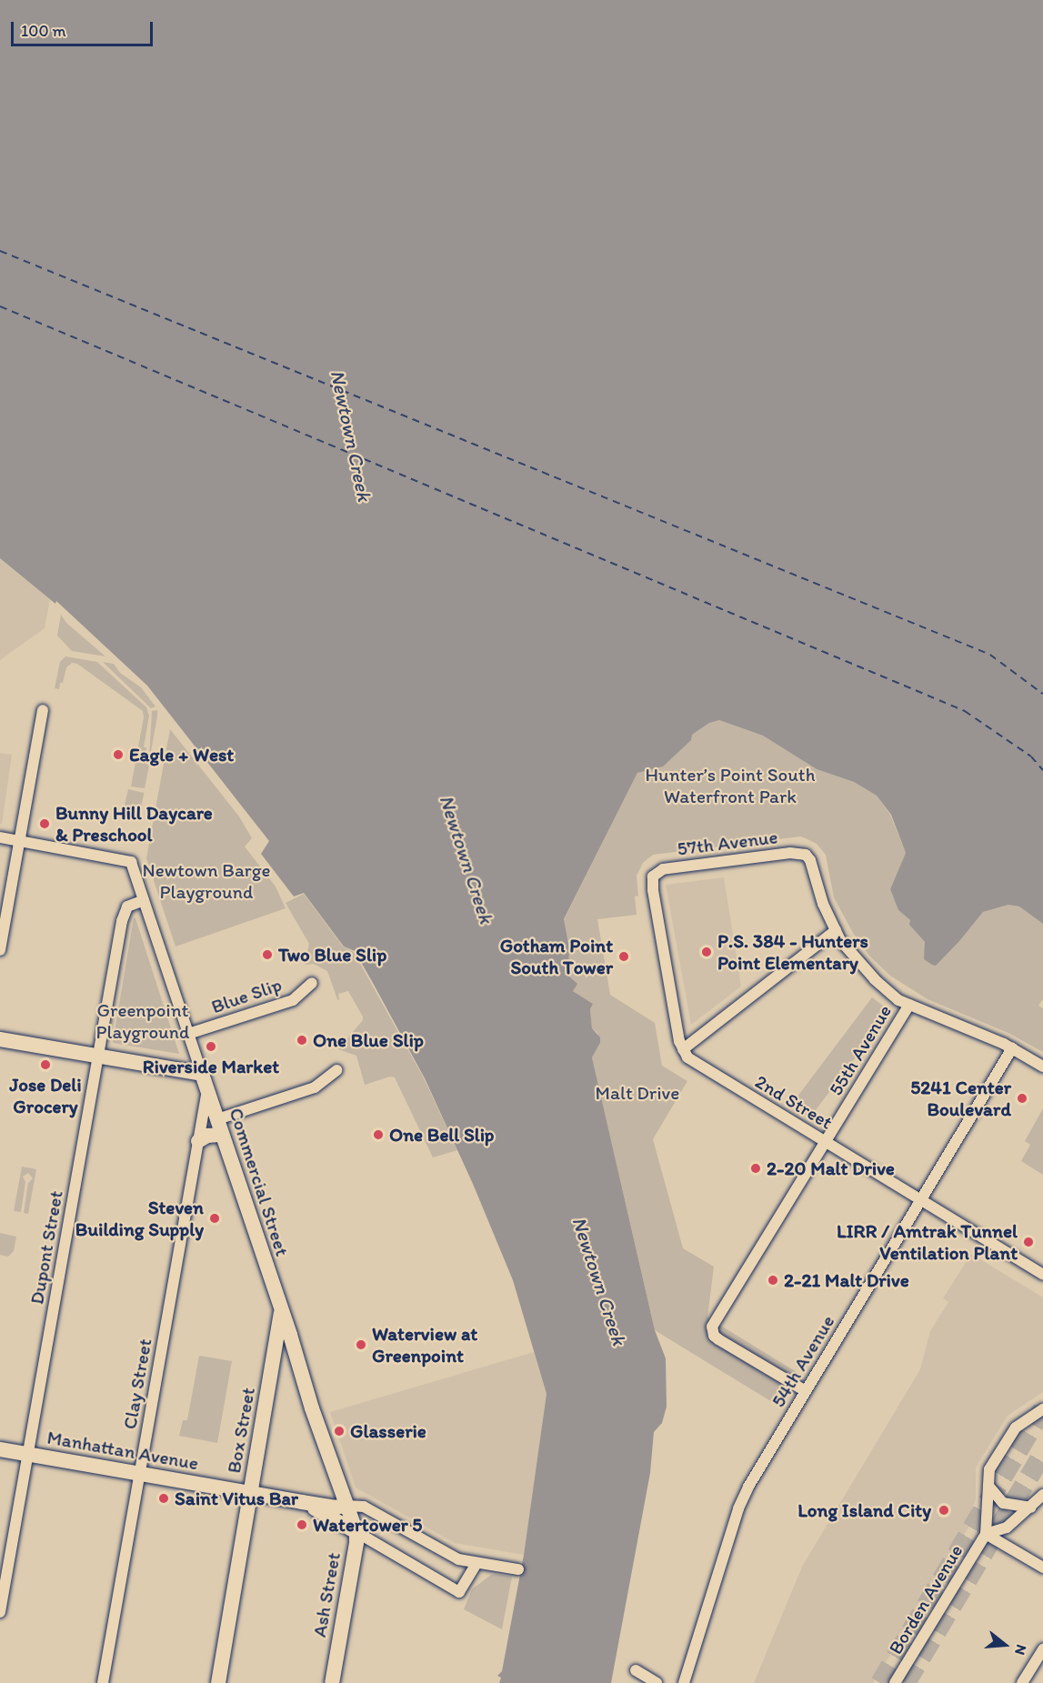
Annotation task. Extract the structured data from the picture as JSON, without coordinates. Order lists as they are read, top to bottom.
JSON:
{
  "streets": {
    "street": [
      "57th Avenue",
      "Blue Slip",
      "55th Avenue",
      "2nd Street",
      "Commercial Street",
      "Dupont Street",
      "54th Avenue",
      "Clay Street",
      "Box Street",
      "Manhattan Avenue",
      "Ash Street",
      "Borden Avenue"
    ]
  },
  "crossings": [
    ["57th Avenue", "2nd Street"],
    ["Blue Slip", "Commercial Street"],
    ["55th Avenue", "2nd Street"],
    ["2nd Street", "54th Avenue"],
    ["Commercial Street", "Dupont Street"],
    ["Commercial Street", "Clay Street"],
    ["Commercial Street", "Box Street"],
    ["Commercial Street", "Manhattan Avenue"],
    ["Commercial Street", "Ash Street"],
    ["Dupont Street", "Manhattan Avenue"],
    ["Clay Street", "Manhattan Avenue"],
    ["Box Street", "Manhattan Avenue"],
    ["Manhattan Avenue", "Ash Street"]
  ],
  "water": ["Newtown Creek"],
  "parks": [
    "Hunter’s Point South Waterfront Park",
    "Newtown Barge Playground",
    "Greenpoint Playground",
    "Malt Drive"
  ],
  "places": [
    "Eagle + West",
    "Bunny Hill Daycare & Preschool",
    "P.S. 384 - Hunters Point Elementary",
    "Two Blue Slip",
    "Gotham Point South Tower",
    "One Blue Slip",
    "Riverside Market",
    "Jose Deli Grocery",
    "5241 Center Boulevard",
    "One Bell Slip",
    "2-20 Malt Drive",
    "Steven Building Supply",
    "LIRR / Amtrak Tunnel Ventilation Plant",
    "2-21 Malt Drive",
    "Waterview at Greenpoint",
    "Glasserie",
    "Saint Vitus Bar",
    "Long Island City",
    "Watertower 5"
  ],
  "scale_bar": "100 m",
  "north": "right"
}
